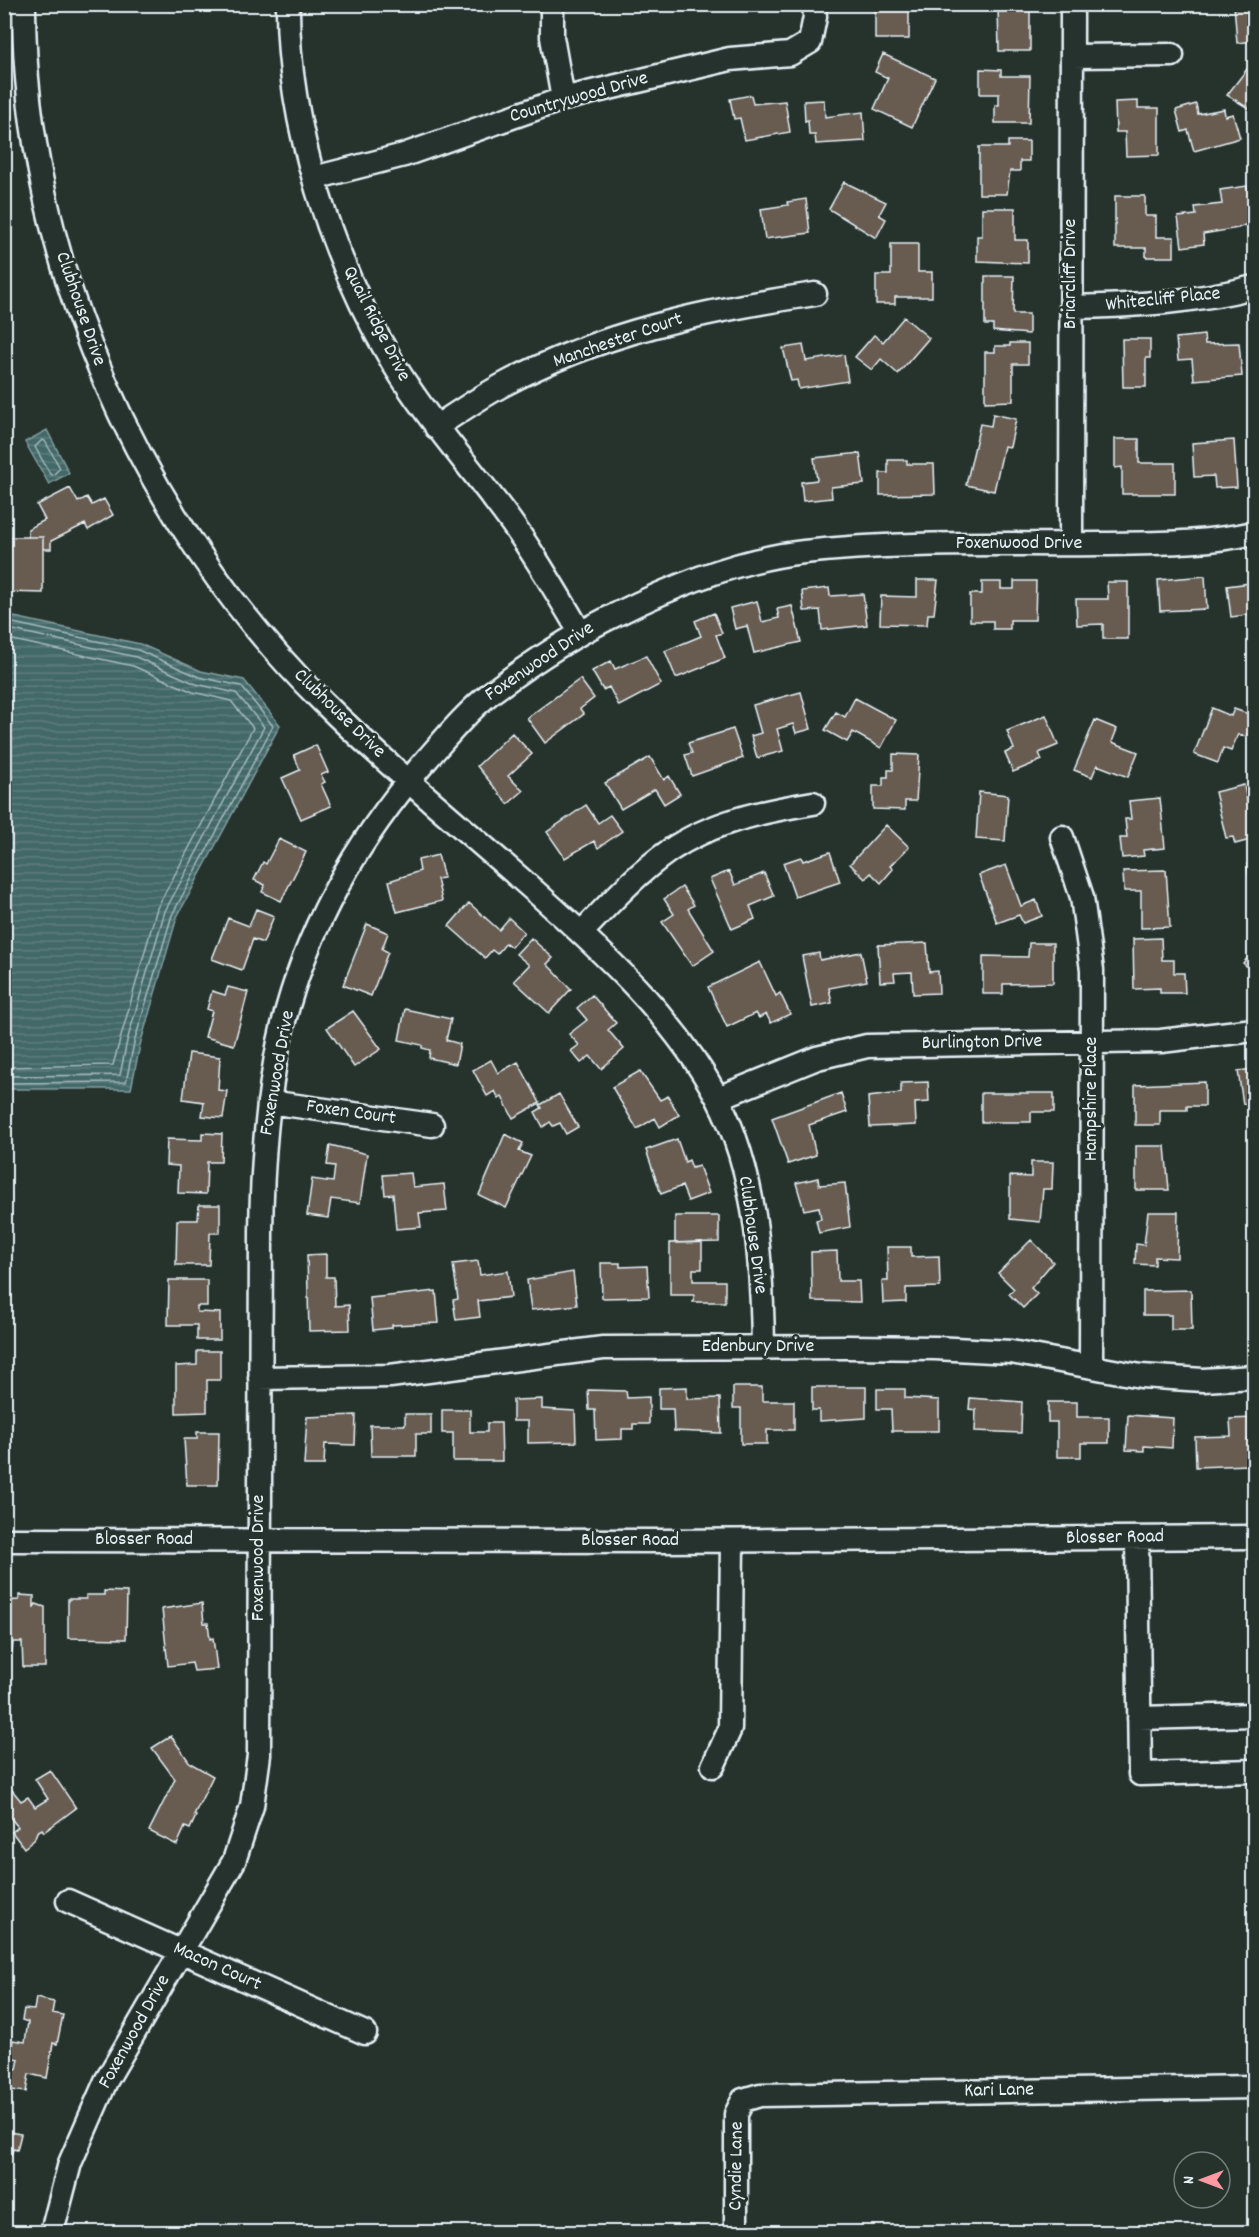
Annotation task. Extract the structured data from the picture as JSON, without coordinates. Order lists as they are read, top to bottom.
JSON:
{
  "streets": {
    "street": [
      "Countrywood Drive",
      "Briarcliff Drive",
      "Whitecliff Place",
      "Clubhouse Drive",
      "Quail Ridge Drive",
      "Manchester Court",
      "Foxenwood Drive",
      "Burlington Drive",
      "Hampshire Place",
      "Foxen Court",
      "Edenbury Drive",
      "Blosser Road",
      "Macon Court",
      "Kari Lane",
      "Cyndie Lane"
    ]
  },
  "crossings": [
    ["Countrywood Drive", "Quail Ridge Drive"],
    ["Briarcliff Drive", "Whitecliff Place"],
    ["Briarcliff Drive", "Foxenwood Drive"],
    ["Clubhouse Drive", "Foxenwood Drive"],
    ["Clubhouse Drive", "Burlington Drive"],
    ["Clubhouse Drive", "Edenbury Drive"],
    ["Quail Ridge Drive", "Manchester Court"],
    ["Quail Ridge Drive", "Foxenwood Drive"],
    ["Foxenwood Drive", "Foxen Court"],
    ["Foxenwood Drive", "Edenbury Drive"],
    ["Foxenwood Drive", "Blosser Road"],
    ["Foxenwood Drive", "Macon Court"],
    ["Burlington Drive", "Hampshire Place"],
    ["Hampshire Place", "Edenbury Drive"],
    ["Kari Lane", "Cyndie Lane"]
  ],
  "north": "left"
}
